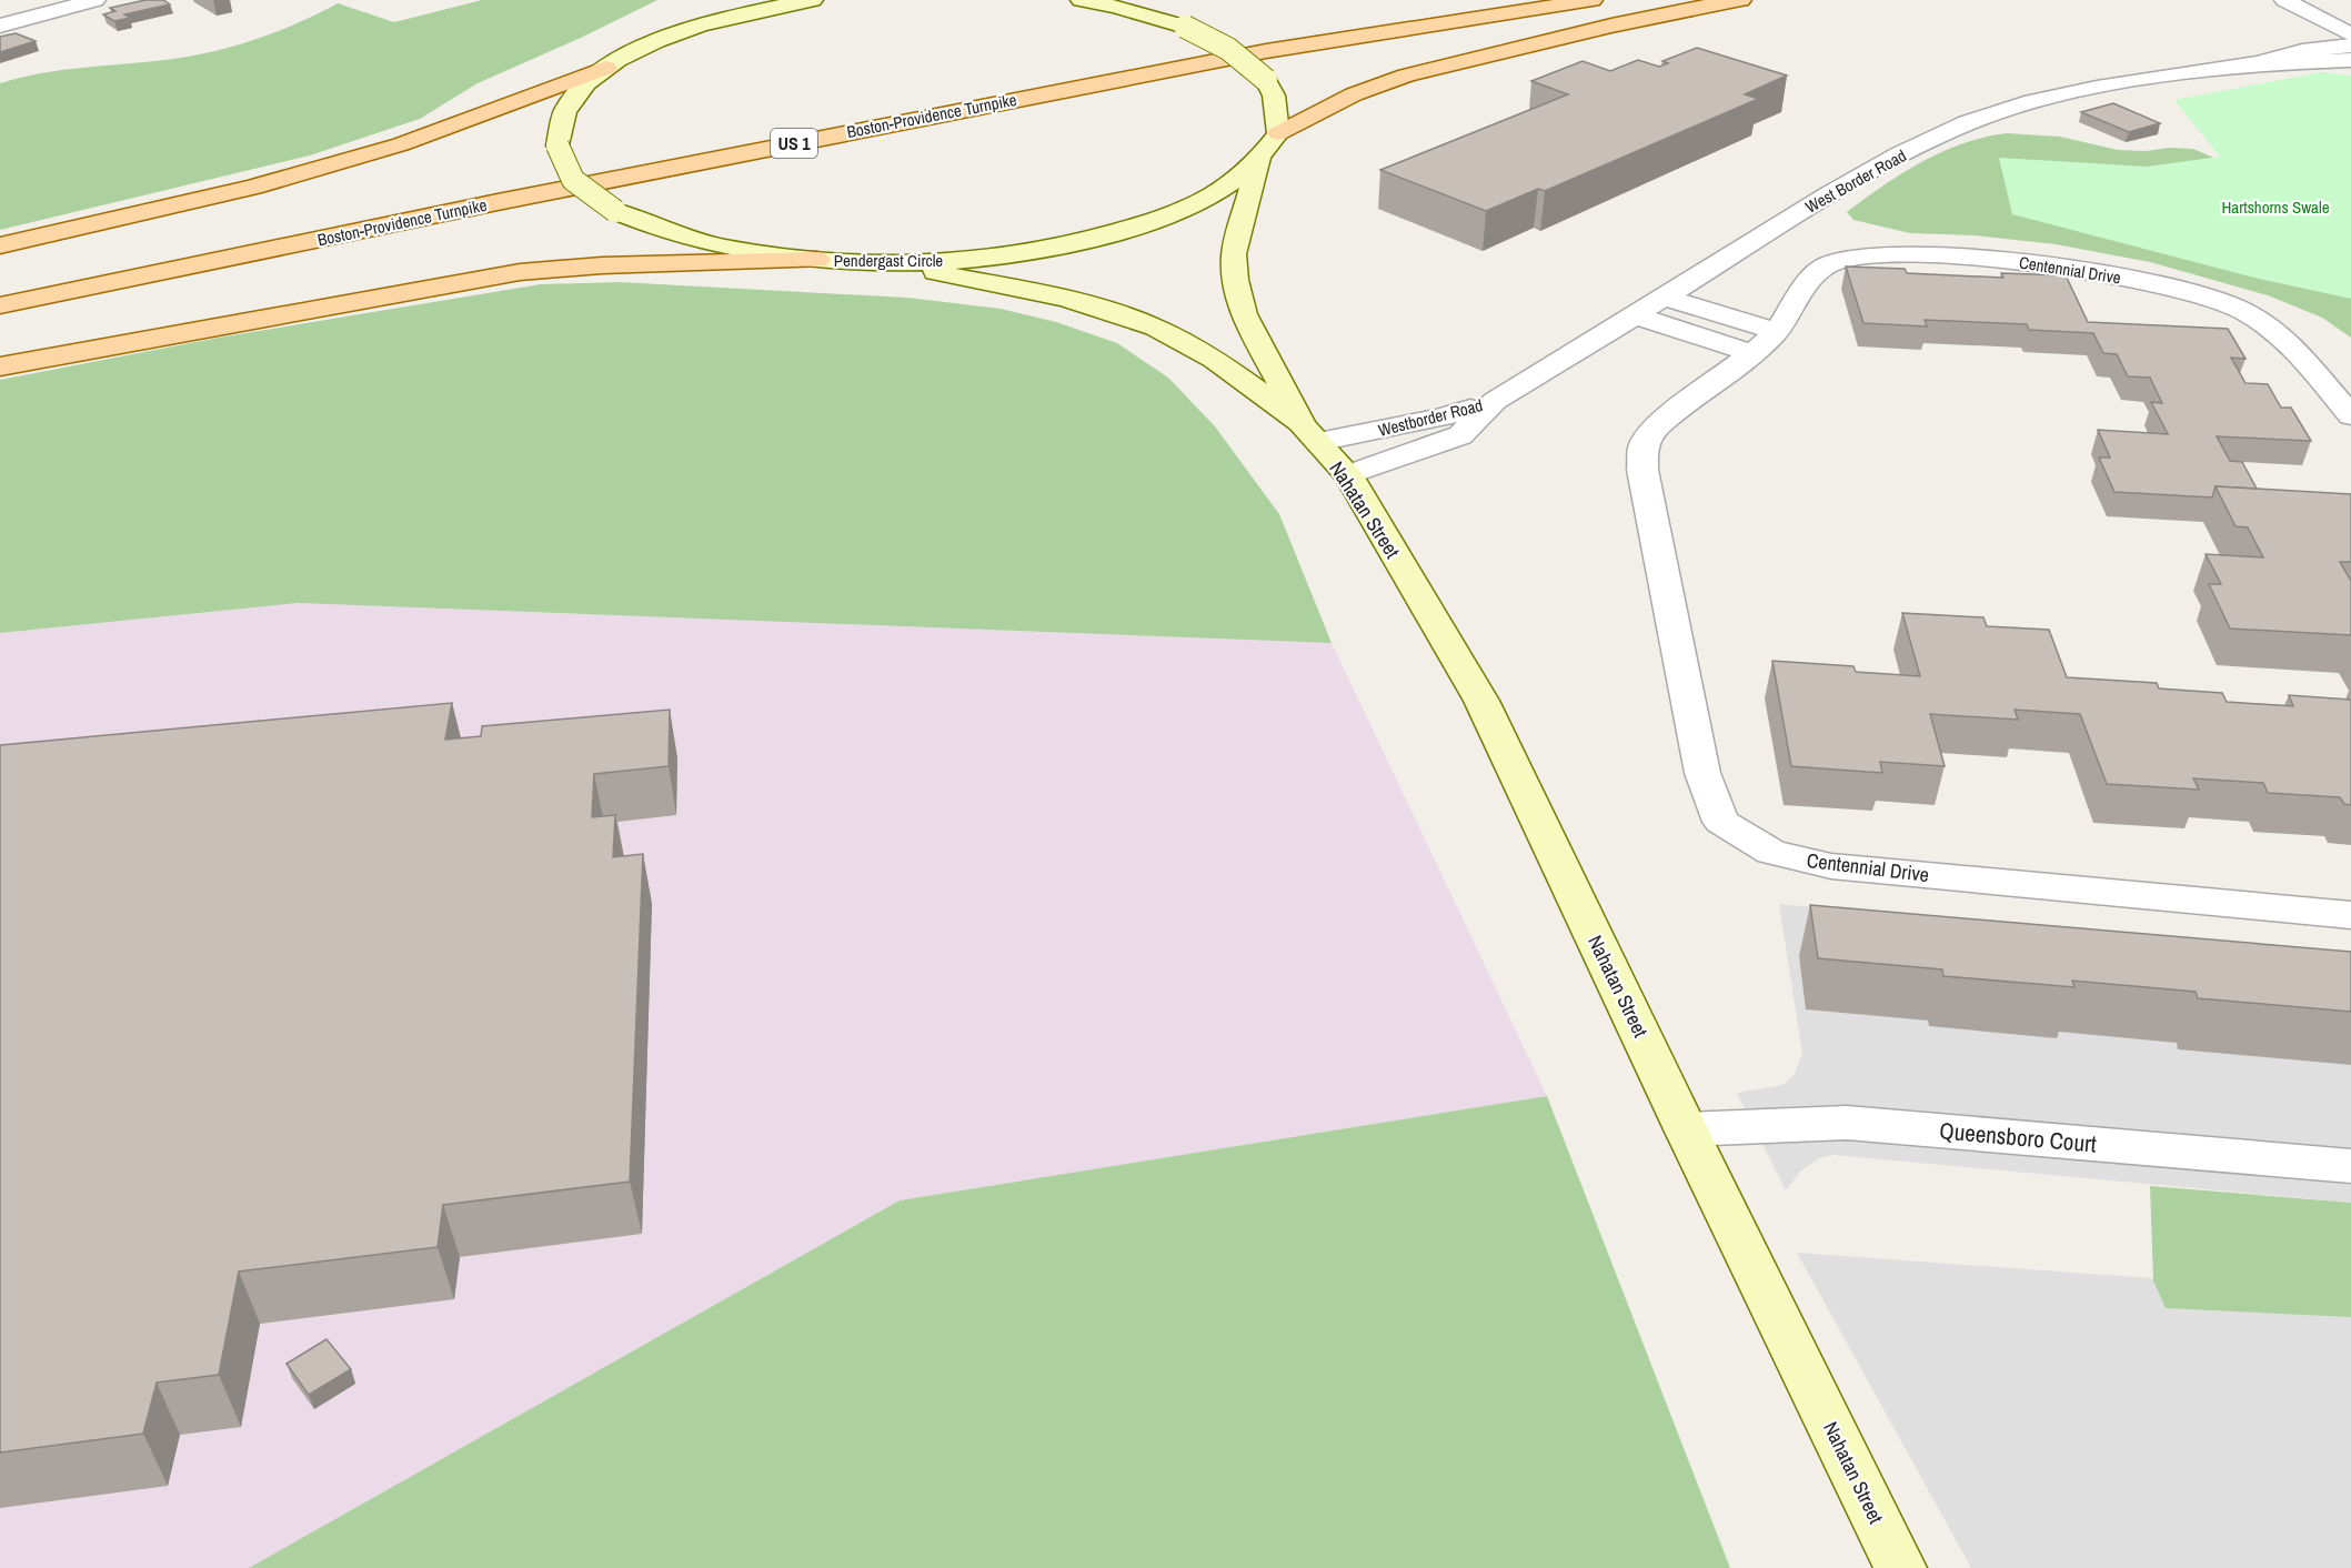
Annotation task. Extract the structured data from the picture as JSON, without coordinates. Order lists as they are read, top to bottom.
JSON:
{
  "streets": {
    "main road": [
      "Boston-Providence Turnpike",
      "US 1",
      "Pendergast Circle",
      "Nahatan Street"
    ],
    "street": [
      "West Border Road",
      "Centennial Drive",
      "Westborder Road",
      "Queensboro Court"
    ]
  },
  "crossings": [
    ["West Border Road", "Westborder Road"],
    ["Pendergast Circle", "Nahatan Street"],
    ["Westborder Road", "Nahatan Street"],
    ["Nahatan Street", "Queensboro Court"]
  ],
  "parks": ["Hartshorns Swale"]
}
